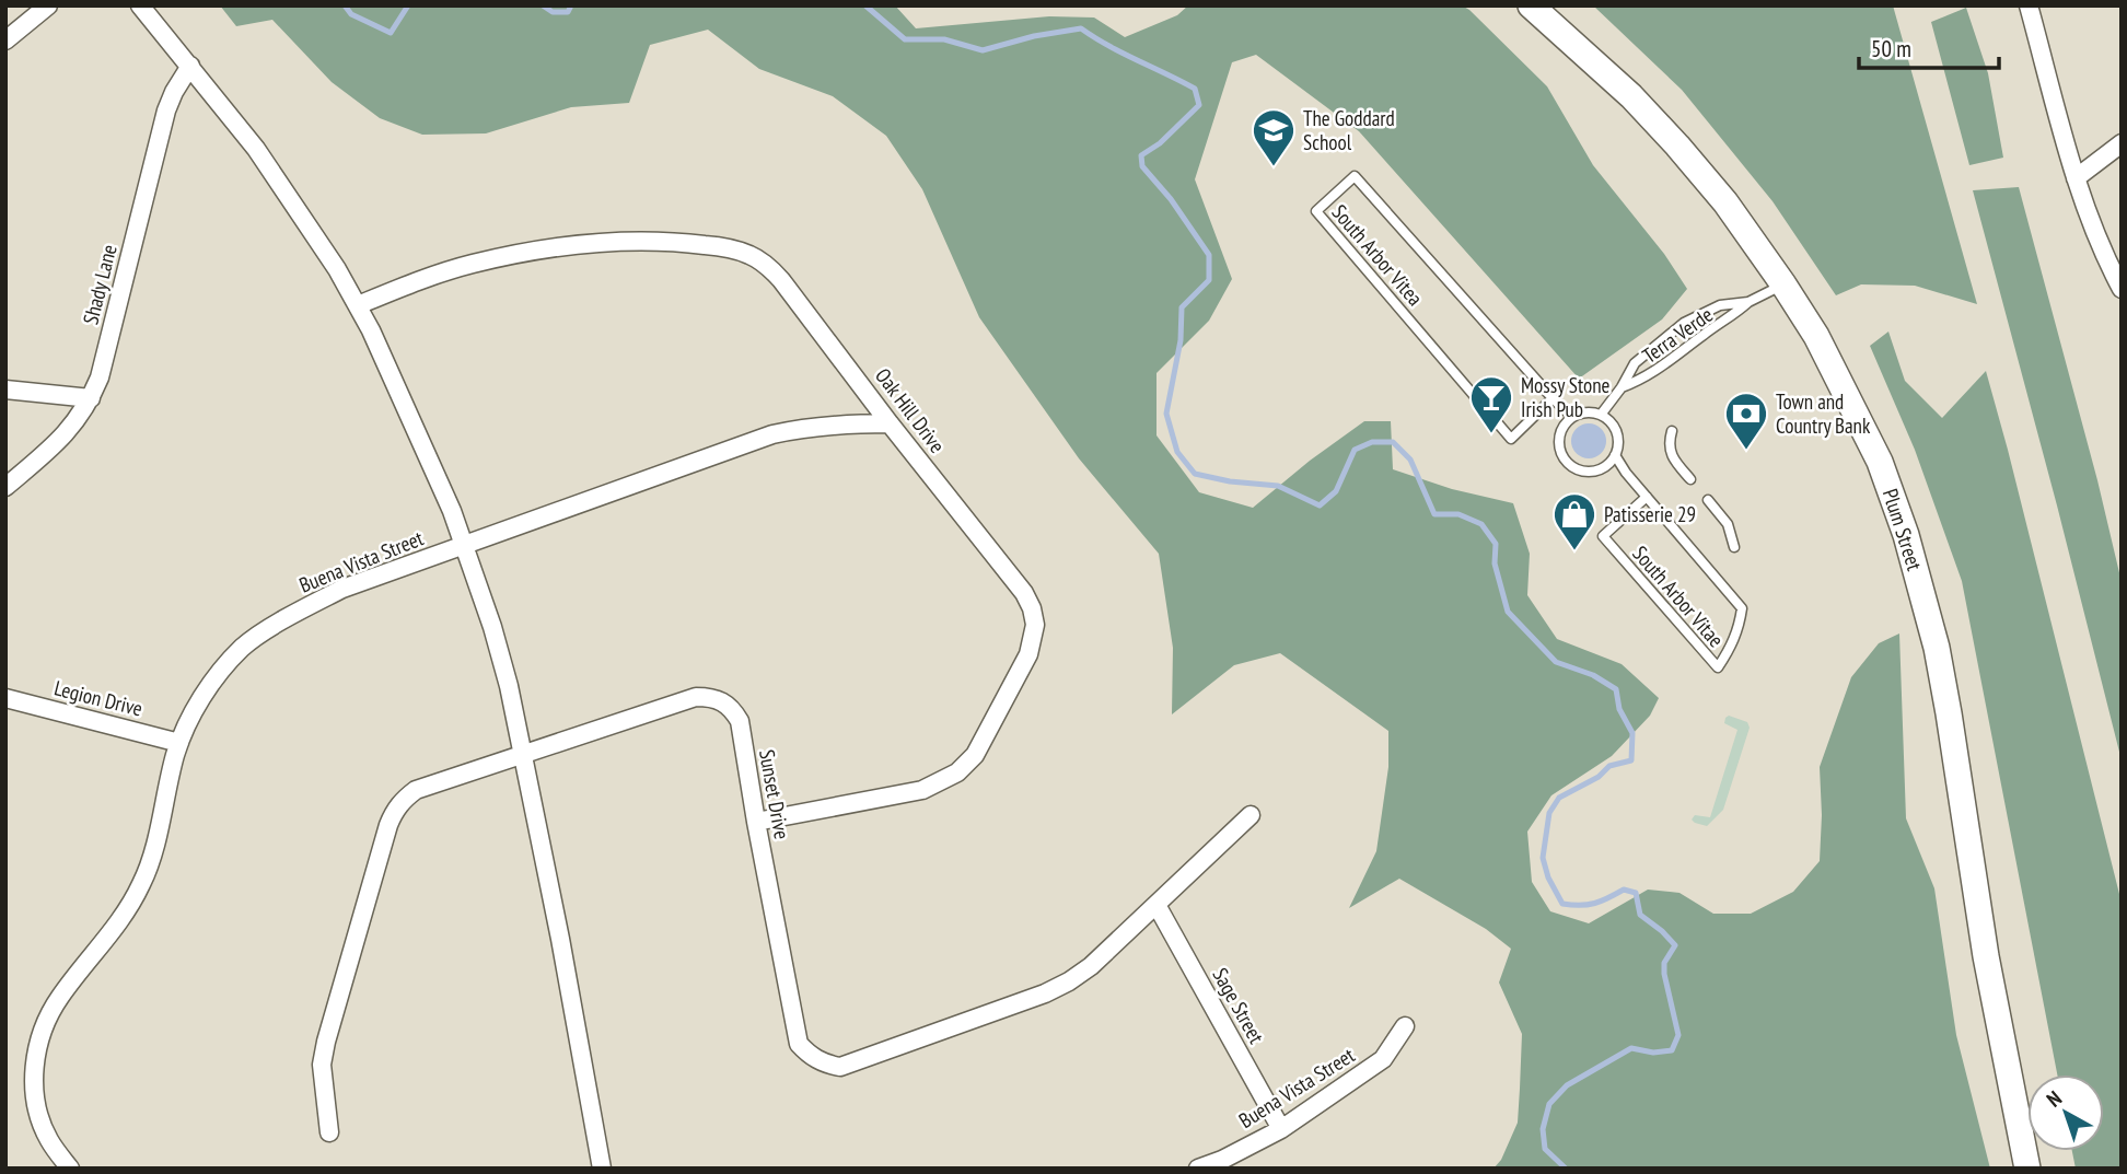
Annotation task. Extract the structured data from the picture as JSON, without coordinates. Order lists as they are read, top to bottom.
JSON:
{
  "streets": {
    "main road": ["Plum Street"],
    "street": [
      "Shady Lane",
      "Oak Hill Drive",
      "Buena Vista Street",
      "Legion Drive",
      "Sunset Drive",
      "Sage Street"
    ],
    "lane": ["South Arbor Vitea", "Terra Verde", "South Arbor Vitae"]
  },
  "crossings": [
    ["South Arbor Vitea", "Terra Verde"],
    ["South Arbor Vitea", "South Arbor Vitae"],
    ["Terra Verde", "Plum Street"],
    ["Terra Verde", "South Arbor Vitae"],
    ["Oak Hill Drive", "Buena Vista Street"],
    ["Oak Hill Drive", "Sunset Drive"],
    ["Buena Vista Street", "Legion Drive"],
    ["Buena Vista Street", "Sage Street"],
    ["Sunset Drive", "Sage Street"]
  ],
  "places": {
    "school or university": ["The Goddard School"],
    "bar": ["Mossy Stone Irish Pub"],
    "bank": ["Town and Country Bank"],
    "shop": ["Patisserie 29"]
  },
  "scale_bar": "50 m",
  "north": "top left"
}
